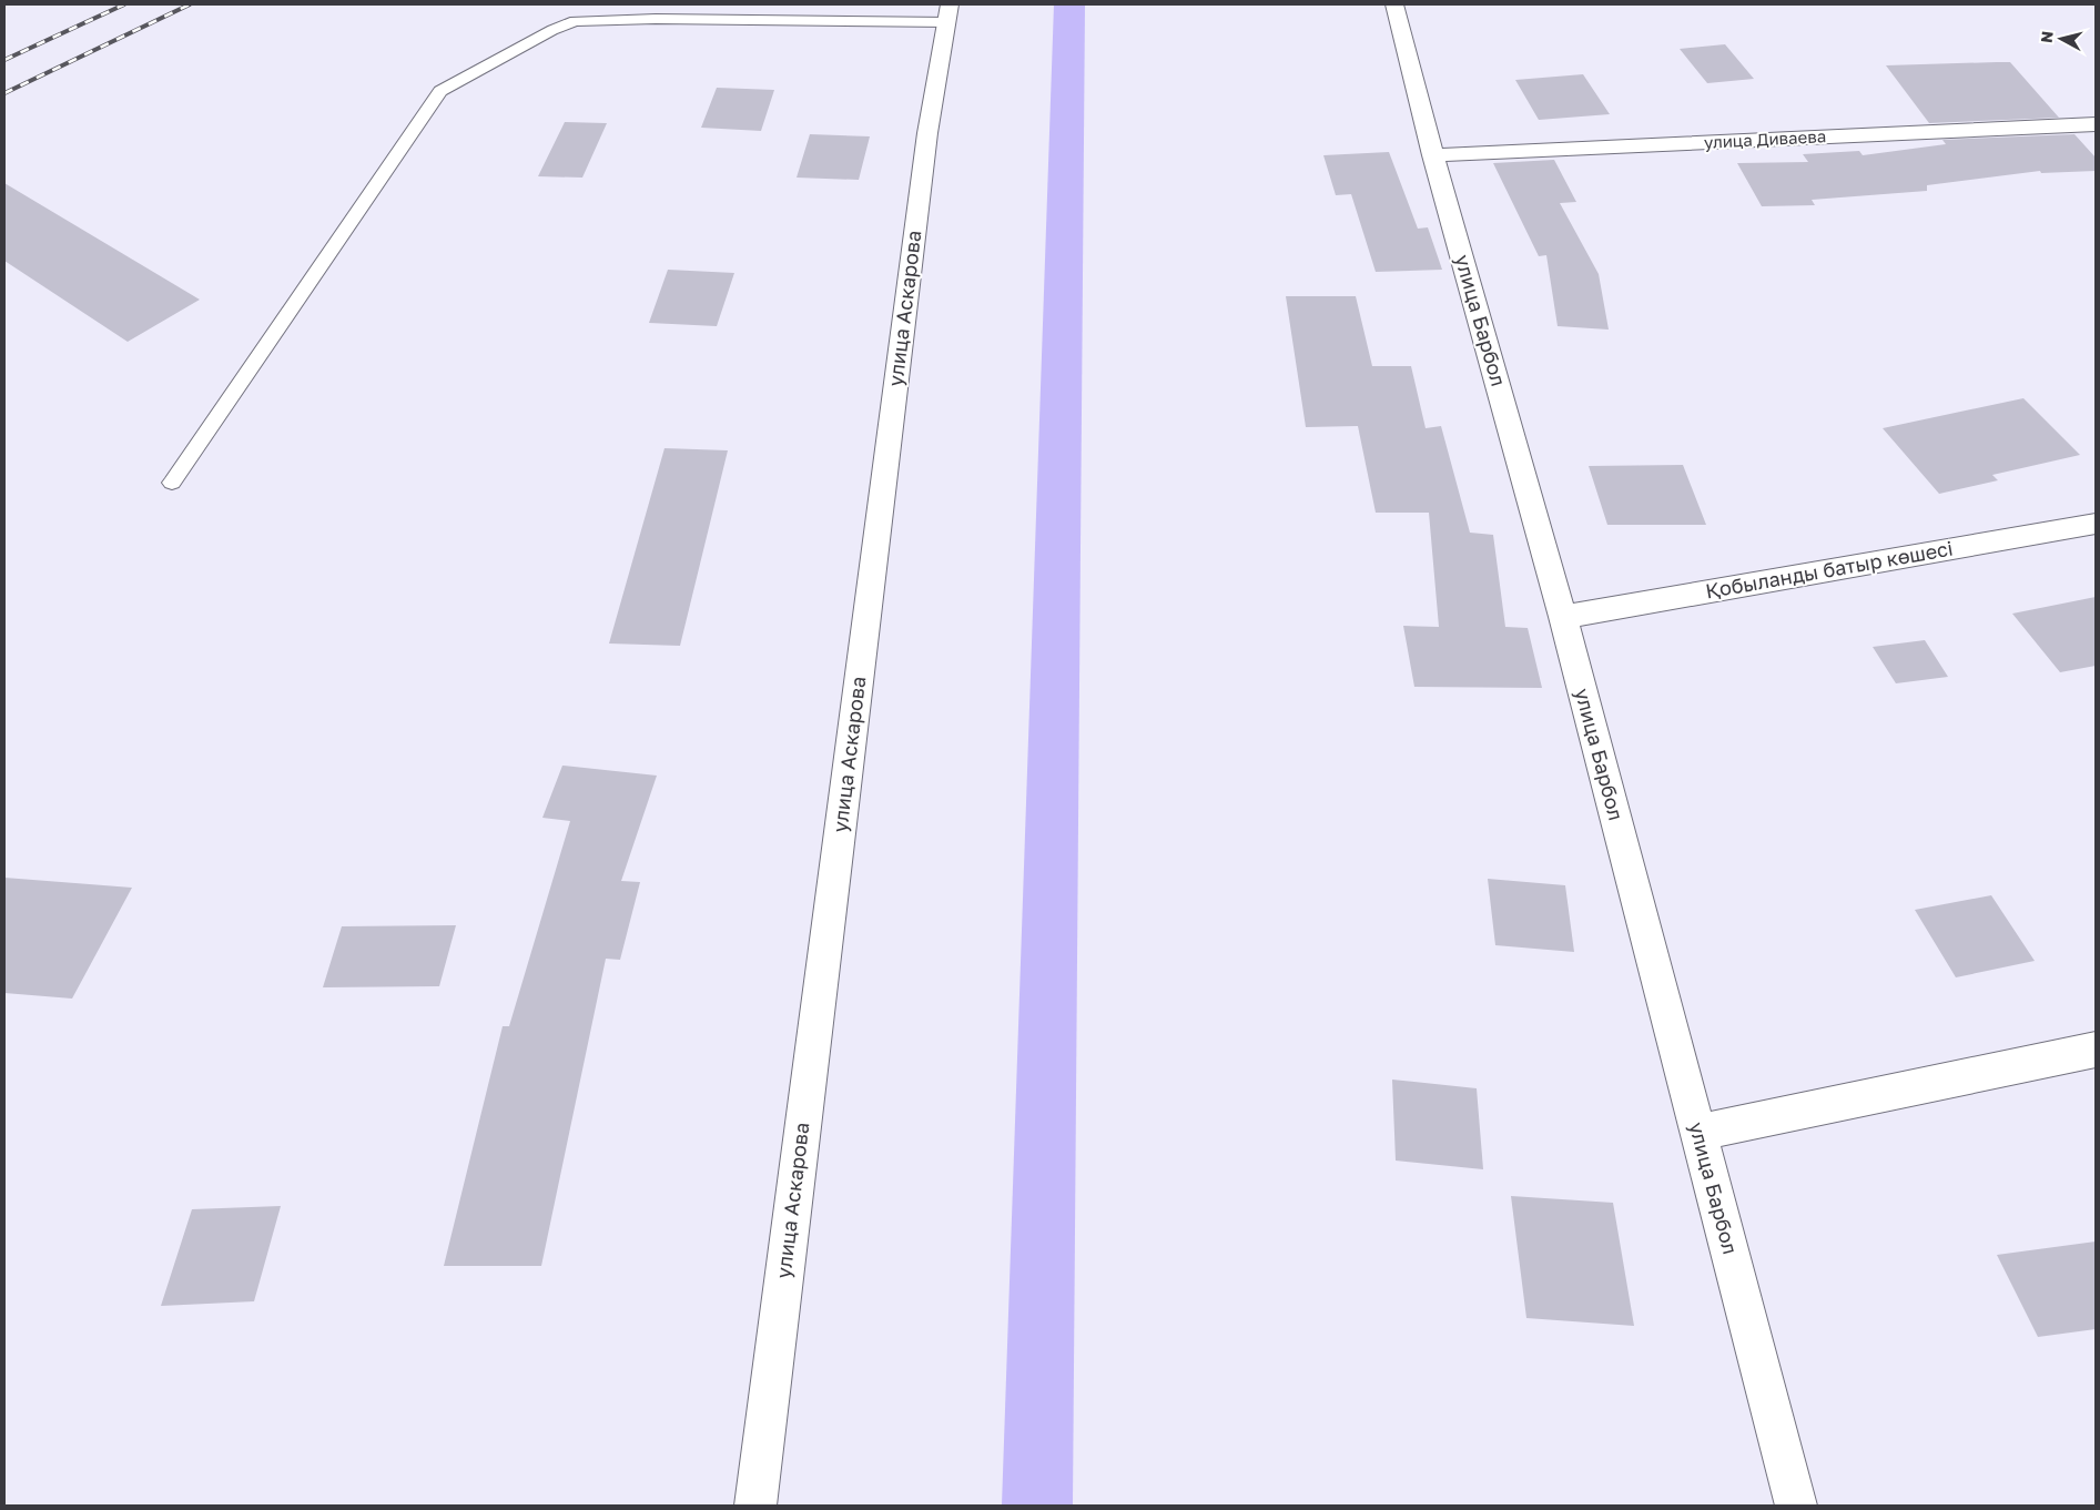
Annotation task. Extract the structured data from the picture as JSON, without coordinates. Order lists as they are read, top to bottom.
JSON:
{
  "streets": {
    "street": [
      "улица Диваева",
      "улица Аскарова",
      "улица Барбол",
      "Қобыланды батыр көшесі"
    ]
  },
  "crossings": [
    ["улица Диваева", "улица Барбол"],
    ["улица Барбол", "Қобыланды батыр көшесі"]
  ],
  "north": "left"
}
